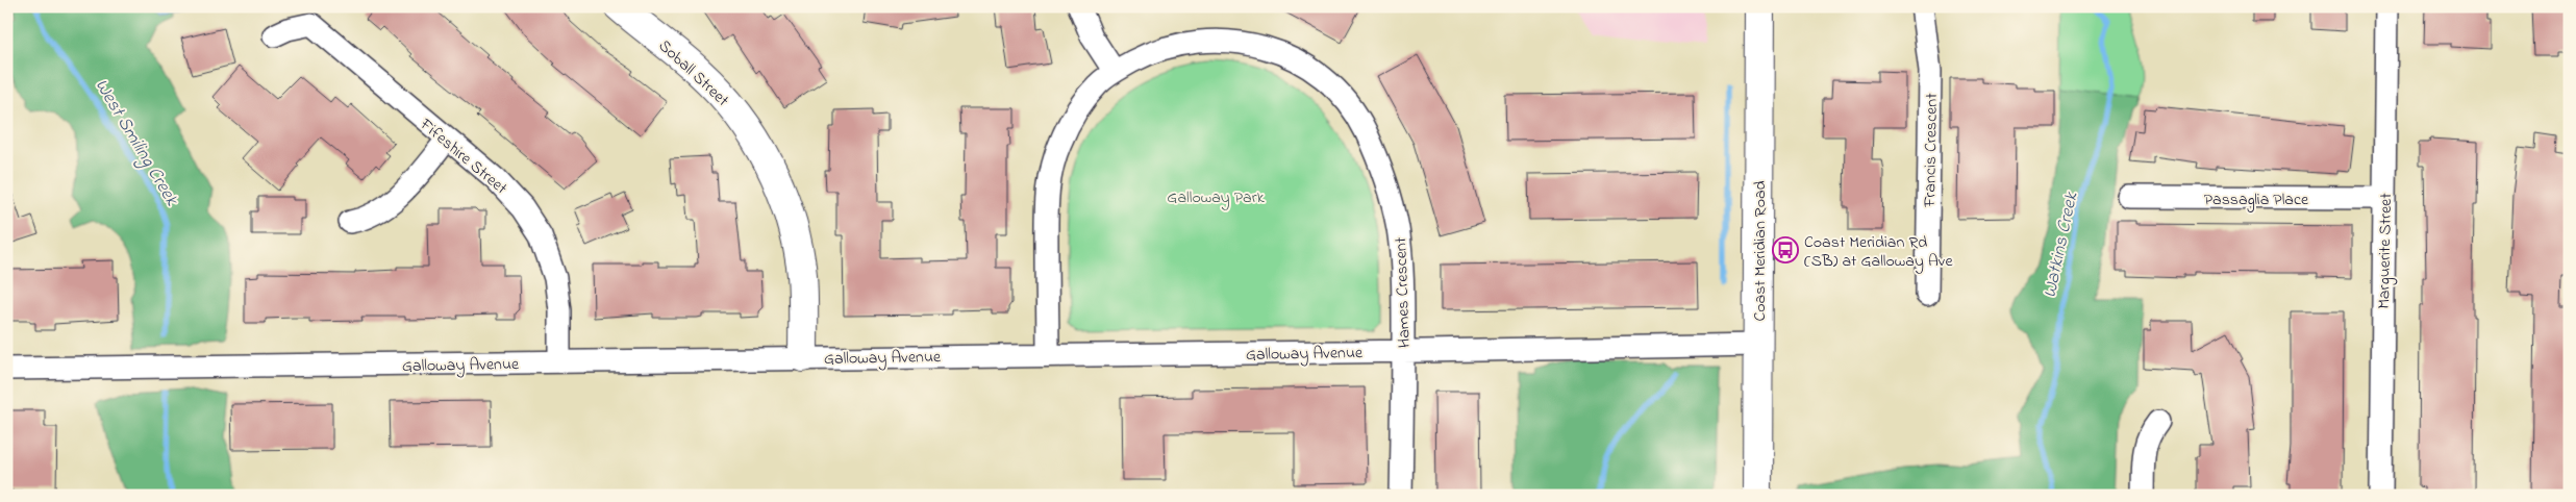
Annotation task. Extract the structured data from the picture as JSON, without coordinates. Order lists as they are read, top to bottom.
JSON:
{
  "streets": {
    "main road": ["Soball Street", "Coast Meridian Road"],
    "street": [
      "Francis Crescent",
      "Fifeshire Street",
      "Passaglia Place",
      "Marguerite Street",
      "Hames Crescent",
      "Galloway Avenue"
    ]
  },
  "crossings": [
    ["Soball Street", "Galloway Avenue"],
    ["Fifeshire Street", "Galloway Avenue"],
    ["Passaglia Place", "Marguerite Street"],
    ["Coast Meridian Road", "Galloway Avenue"],
    ["Hames Crescent", "Galloway Avenue"]
  ],
  "water": ["West Smiling Creek", "Watkins Creek"],
  "parks": ["Galloway Park"],
  "places": {
    "bus stop": ["Coast Meridian Rd (SB) at Galloway Ave"]
  }
}
